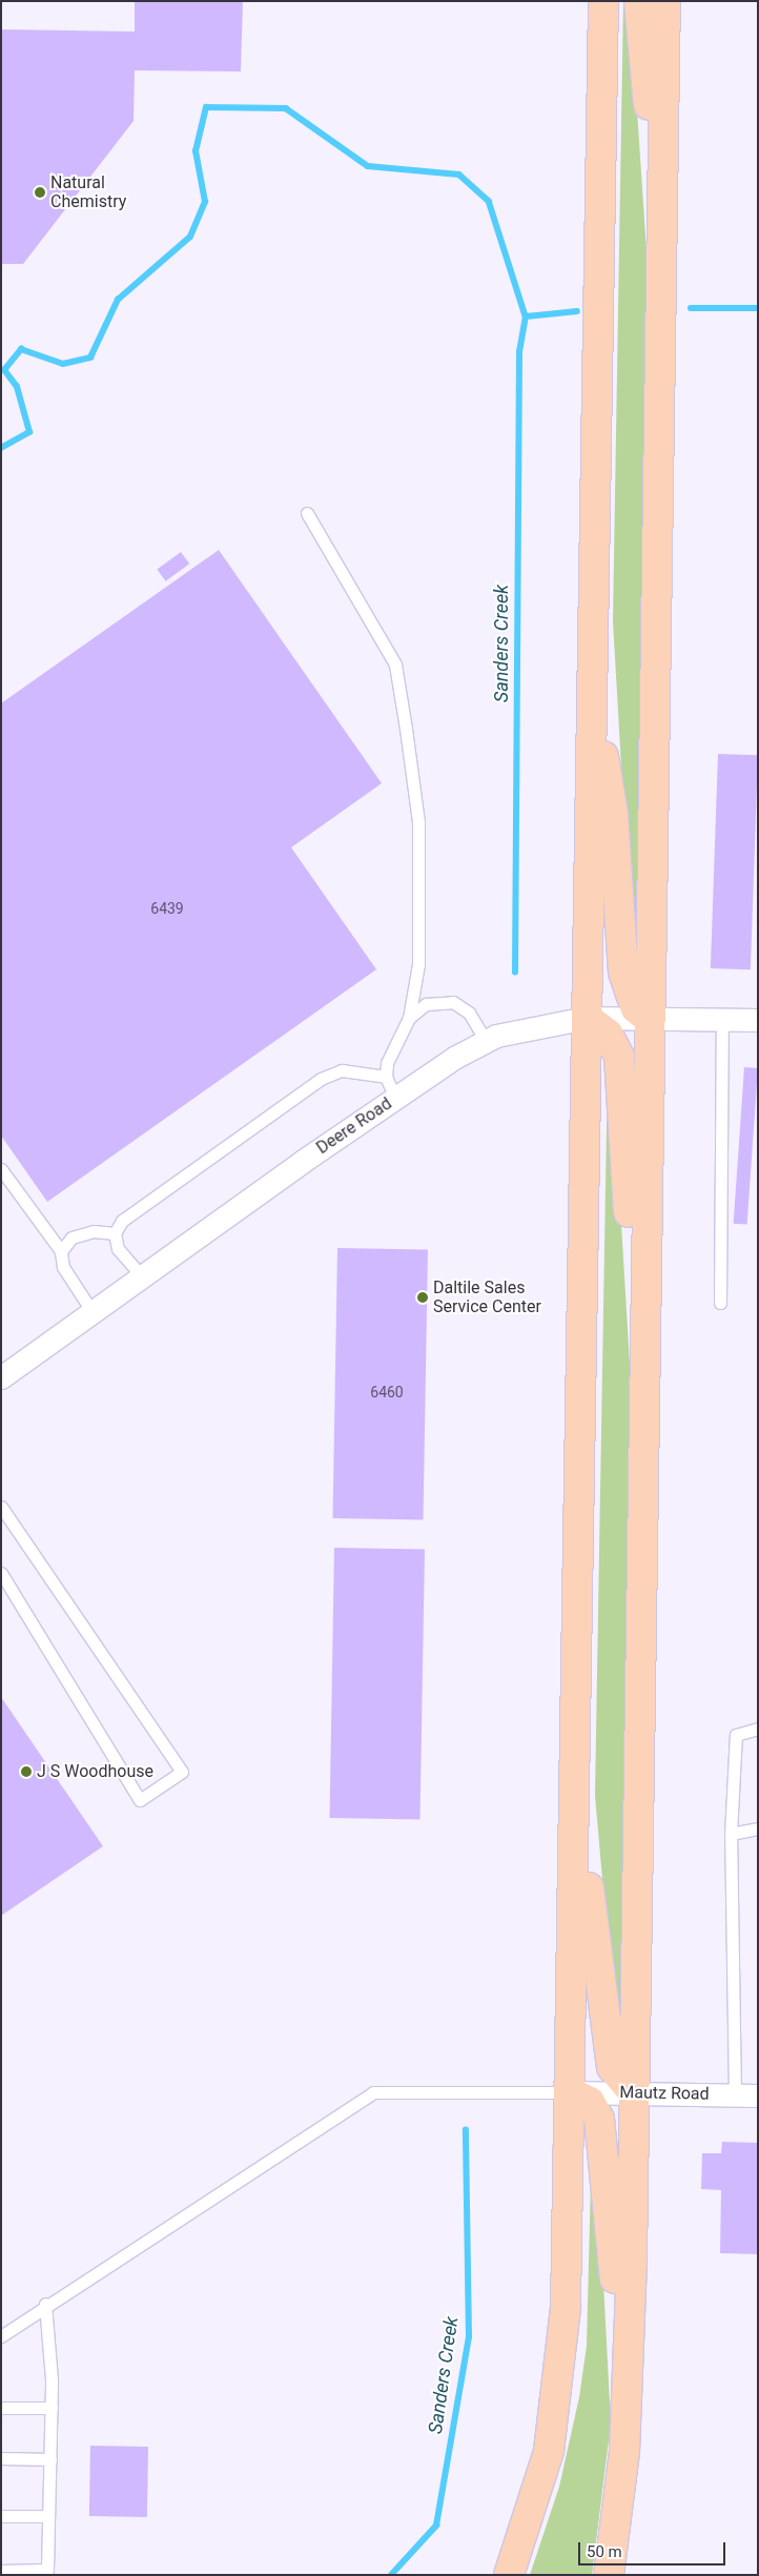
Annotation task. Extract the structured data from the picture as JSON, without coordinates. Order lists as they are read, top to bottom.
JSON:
{
  "streets": {
    "street": ["Deere Road", "Mautz Road"]
  },
  "water": ["Sanders Creek"],
  "places": ["Natural Chemistry", "Daltile Sales Service Center", "J S Woodhouse"],
  "house_numbers": ["6439", "6460"],
  "scale_bar": "50 m"
}
